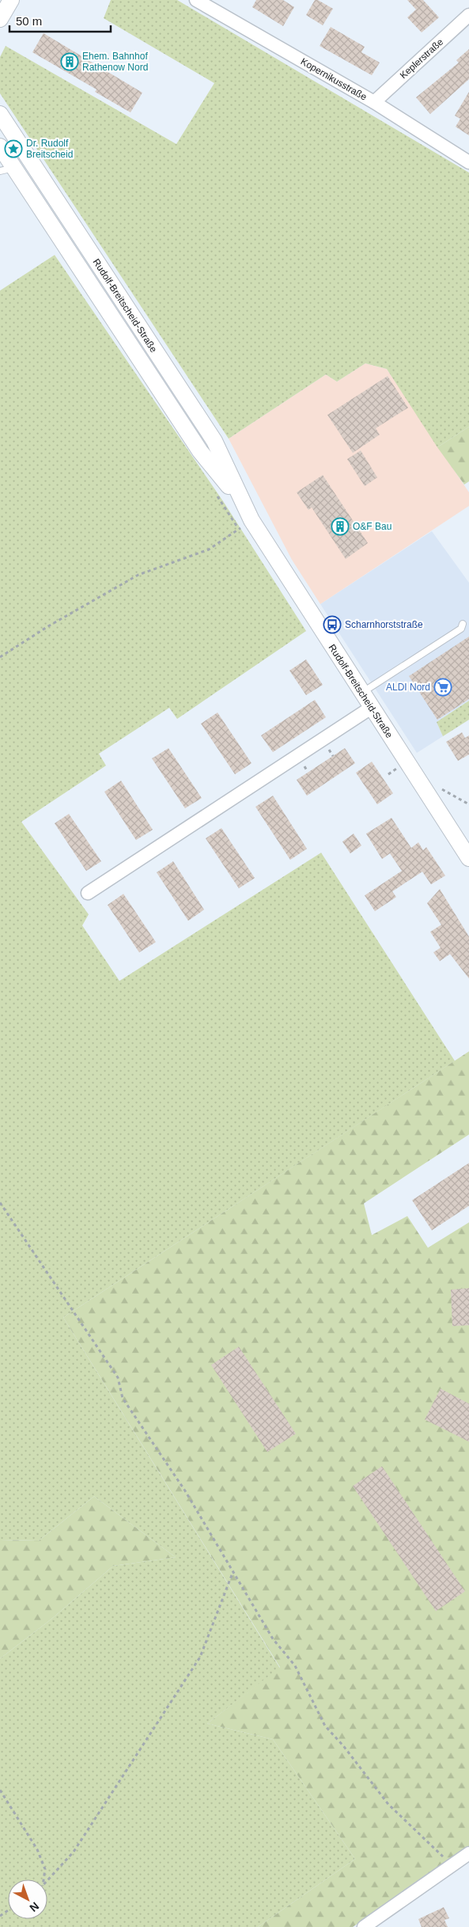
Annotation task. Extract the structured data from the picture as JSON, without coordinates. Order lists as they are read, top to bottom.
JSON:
{
  "streets": {
    "street": ["Keplerstraße", "Kopernikusstraße", "Rudolf-Breitscheid-Straße"]
  },
  "crossings": [
    ["Keplerstraße", "Kopernikusstraße"]
  ],
  "places": {
    "building": ["Ehem. Bahnhof Rathenow Nord", "O&F Bau"],
    "place": ["Dr. Rudolf Breitscheid"],
    "bus stop": ["Scharnhorststraße"],
    "supermarket": ["ALDI Nord"]
  },
  "scale_bar": "50 m",
  "north": "bottom right"
}
